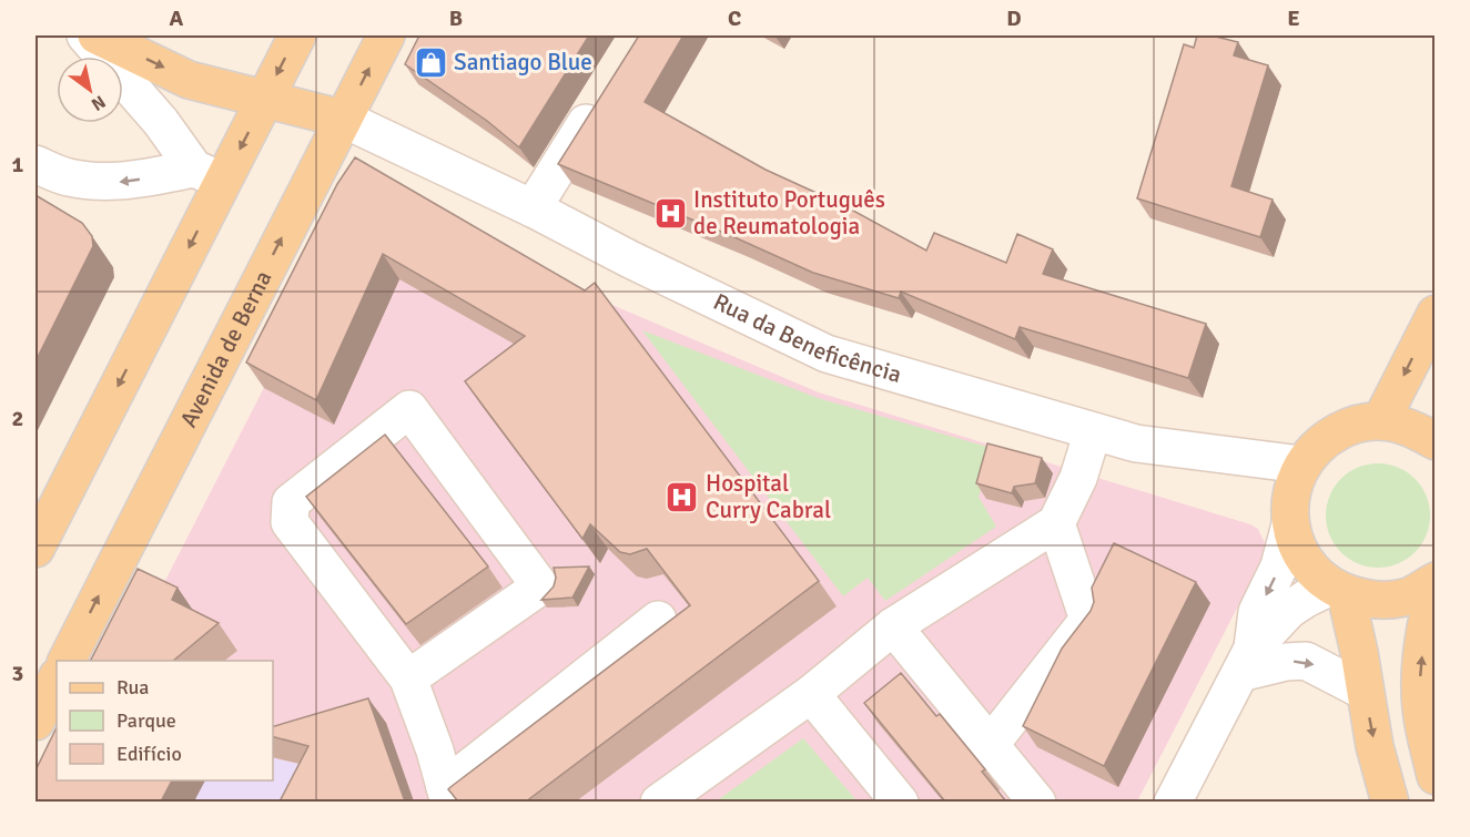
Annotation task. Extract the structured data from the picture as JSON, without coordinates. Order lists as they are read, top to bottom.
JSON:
{
  "streets": {
    "main road": ["Avenida de Berna"],
    "street": ["Rua da Beneficência"]
  },
  "crossings": [
    ["Rua da Beneficência", "Avenida de Berna"]
  ],
  "places": {
    "shop": ["Santiago Blue"],
    "hospital": ["Instituto Português de Reumatologia", "Hospital Curry Cabral"]
  },
  "legend": ["Rua", "Parque", "Edifício"],
  "north": "bottom right",
  "grid": {
    "columns": [
      "A",
      "B",
      "C",
      "D",
      "E"
    ],
    "rows": ["1", "2", "3"]
  }
}
